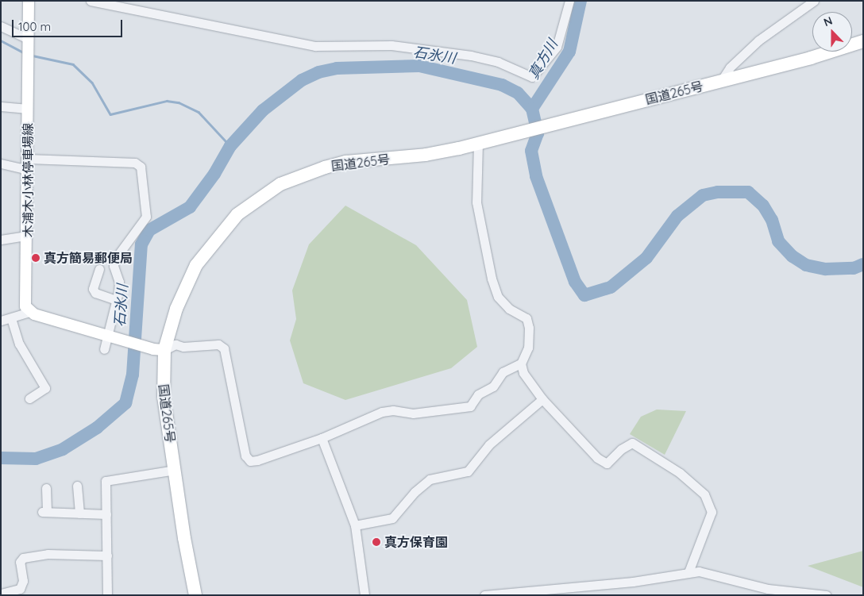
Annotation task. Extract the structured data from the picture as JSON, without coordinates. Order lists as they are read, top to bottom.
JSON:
{
  "streets": {
    "highway": ["国道265号"],
    "main road": ["木浦木小林停車場線"]
  },
  "water": ["石氷川", "真方川"],
  "places": ["真方簡易郵便局", "真方保育園"],
  "scale_bar": "100 m",
  "north": "top"
}
